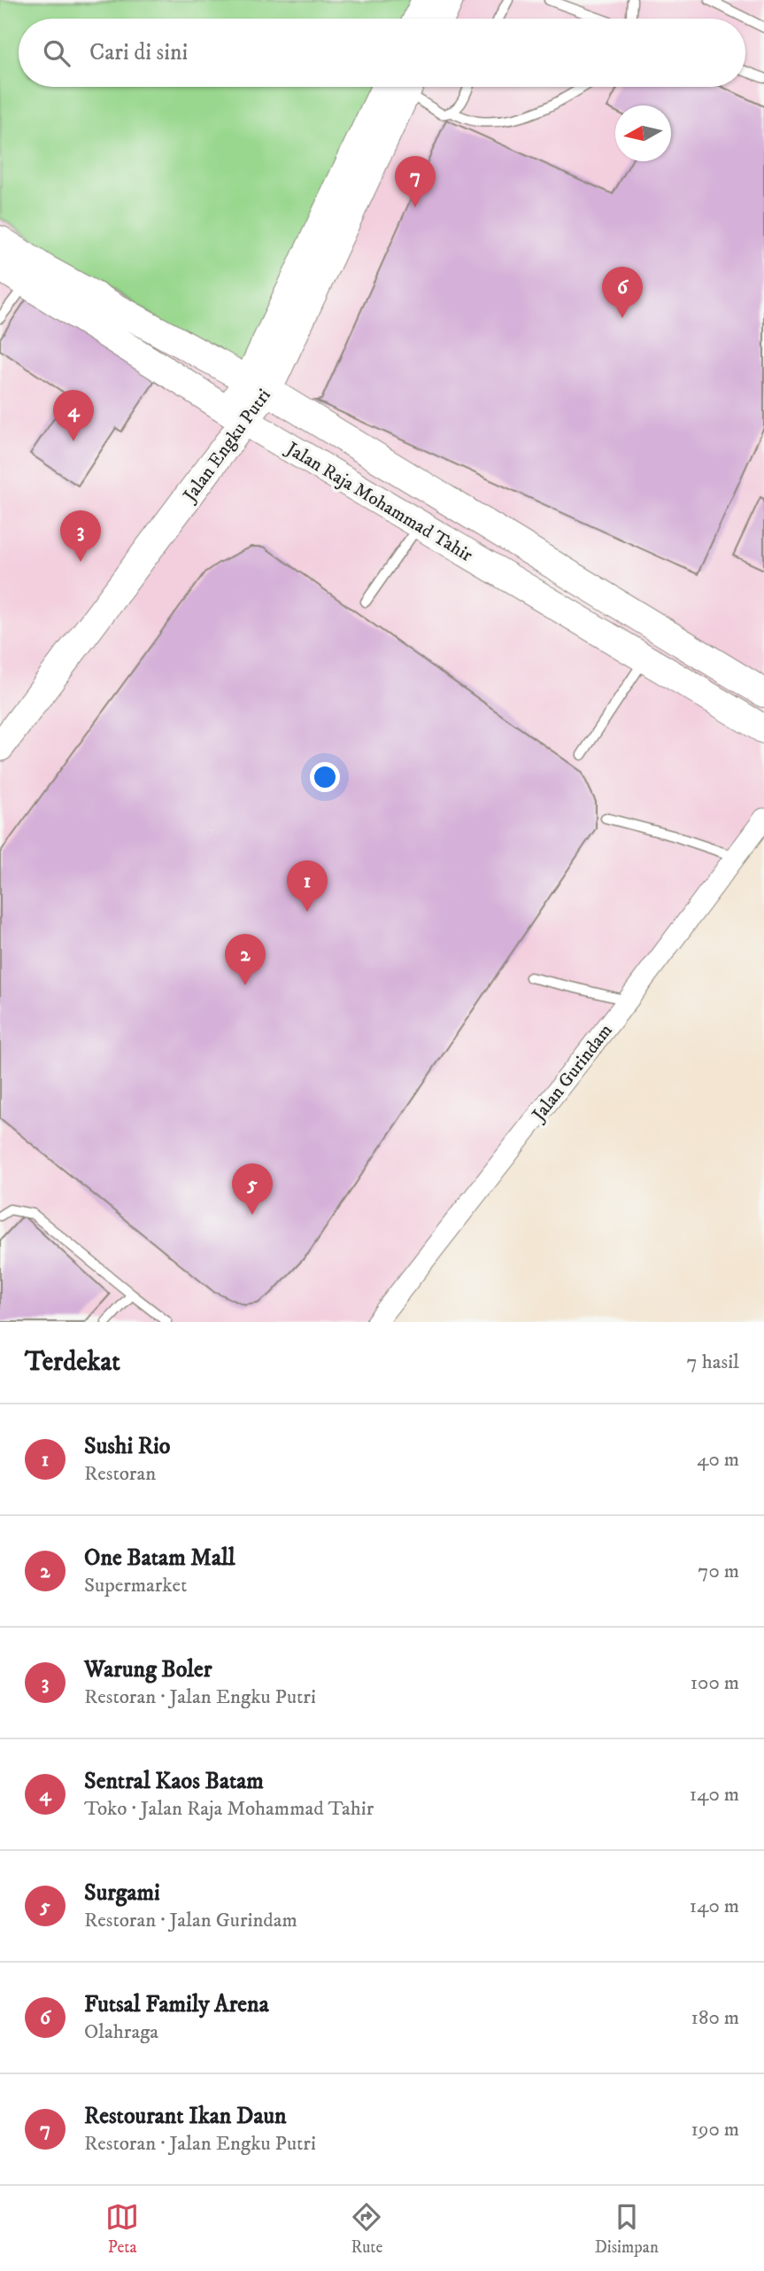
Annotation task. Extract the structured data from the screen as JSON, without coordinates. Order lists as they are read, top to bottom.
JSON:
{
  "streets": {
    "main road": ["Jalan Engku Putri", "Jalan Raja Mohammad Tahir"],
    "street": ["Jalan Gurindam"]
  },
  "crossings": [
    ["Jalan Engku Putri", "Jalan Raja Mohammad Tahir"]
  ],
  "north": "left",
  "page": {
    "search": "Cari di sini",
    "pins": [
      "7",
      "6",
      "4",
      "3",
      "1",
      "2",
      "5"
    ],
    "heading": ["Terdekat", "7 hasil"],
    "list": [
      {
        "mark": "1",
        "name": "Sushi Rio",
        "note": "Restoran",
        "value": "40 m"
      },
      {
        "mark": "2",
        "name": "One Batam Mall",
        "note": "Supermarket",
        "value": "70 m"
      },
      {
        "mark": "3",
        "name": "Warung Boler",
        "note": "Restoran · Jalan Engku Putri",
        "value": "100 m"
      },
      {
        "mark": "4",
        "name": "Sentral Kaos Batam",
        "note": "Toko · Jalan Raja Mohammad Tahir",
        "value": "140 m"
      },
      {
        "mark": "5",
        "name": "Surgami",
        "note": "Restoran · Jalan Gurindam",
        "value": "140 m"
      },
      {
        "mark": "6",
        "name": "Futsal Family Arena",
        "note": "Olahraga",
        "value": "180 m"
      },
      {
        "mark": "7",
        "name": "Restourant Ikan Daun",
        "note": "Restoran · Jalan Engku Putri",
        "value": "190 m"
      }
    ],
    "nav": ["Peta", "Rute", "Disimpan"]
  }
}
